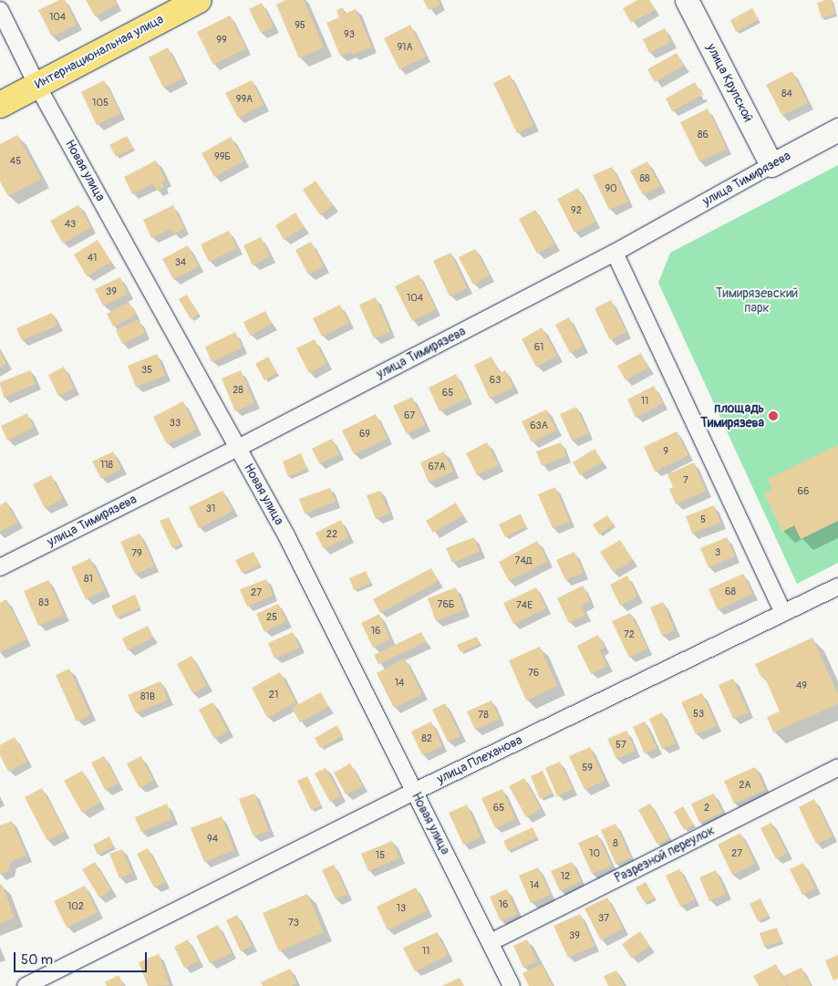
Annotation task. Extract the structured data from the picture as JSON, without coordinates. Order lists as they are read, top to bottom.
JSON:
{
  "streets": {
    "main road": ["Интернациональная улица"],
    "street": [
      "улица Крупской",
      "Новая улица",
      "улица Тимирязева",
      "улица Плеханова",
      "Разрезной переулок"
    ]
  },
  "crossings": [
    ["Интернациональная улица", "Новая улица"],
    ["улица Крупской", "улица Тимирязева"],
    ["Новая улица", "улица Тимирязева"],
    ["Новая улица", "улица Плеханова"],
    ["Новая улица", "Разрезной переулок"]
  ],
  "parks": ["Тимирязевский парк"],
  "places": ["площадь Тимирязева"],
  "house_numbers": [
    "104",
    "95",
    "93",
    "99",
    "91А",
    "84",
    "99А",
    "105",
    "86",
    "99Б",
    "45",
    "88",
    "90",
    "92",
    "43",
    "41",
    "34",
    "39",
    "104",
    "61",
    "35",
    "63",
    "28",
    "65",
    "11",
    "67",
    "33",
    "63А",
    "69",
    "9",
    "118",
    "67А",
    "7",
    "66",
    "31",
    "5",
    "22",
    "3",
    "79",
    "74Д",
    "81",
    "68",
    "27",
    "83",
    "76Б",
    "74Е",
    "25",
    "16",
    "72",
    "76",
    "14",
    "49",
    "21",
    "81В",
    "53",
    "78",
    "82",
    "57",
    "59",
    "2А",
    "65",
    "2",
    "94",
    "8",
    "10",
    "27",
    "15",
    "12",
    "14",
    "16",
    "102",
    "13",
    "37",
    "73",
    "39",
    "11"
  ],
  "scale_bar": "50 m"
}
